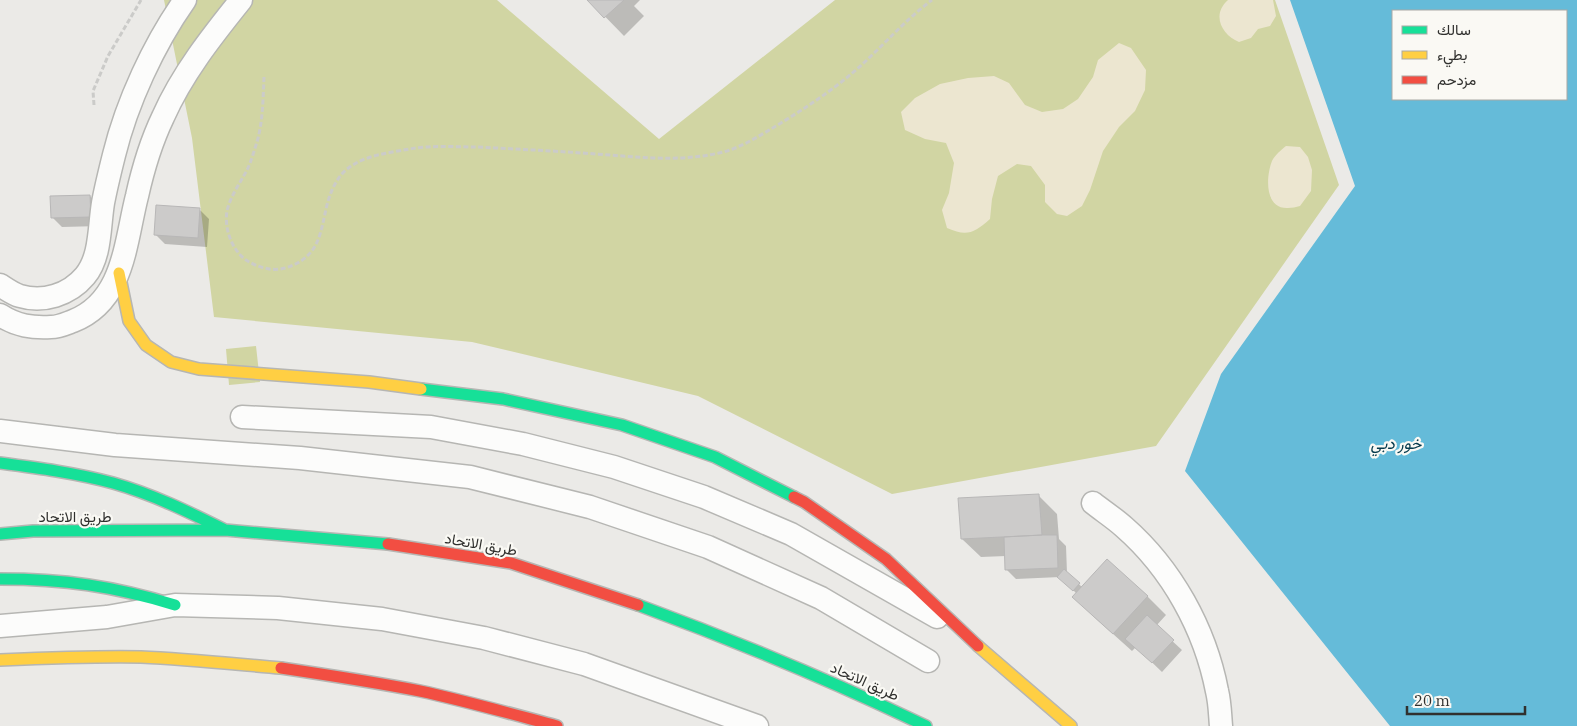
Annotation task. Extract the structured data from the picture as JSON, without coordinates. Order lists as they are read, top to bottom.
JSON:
{
  "streets": {
    "main road": ["طريق الاتحاد"]
  },
  "water": ["خور دبي"],
  "legend": ["سالك", "بطيء", "مزدحم"],
  "scale_bar": "20 m"
}
